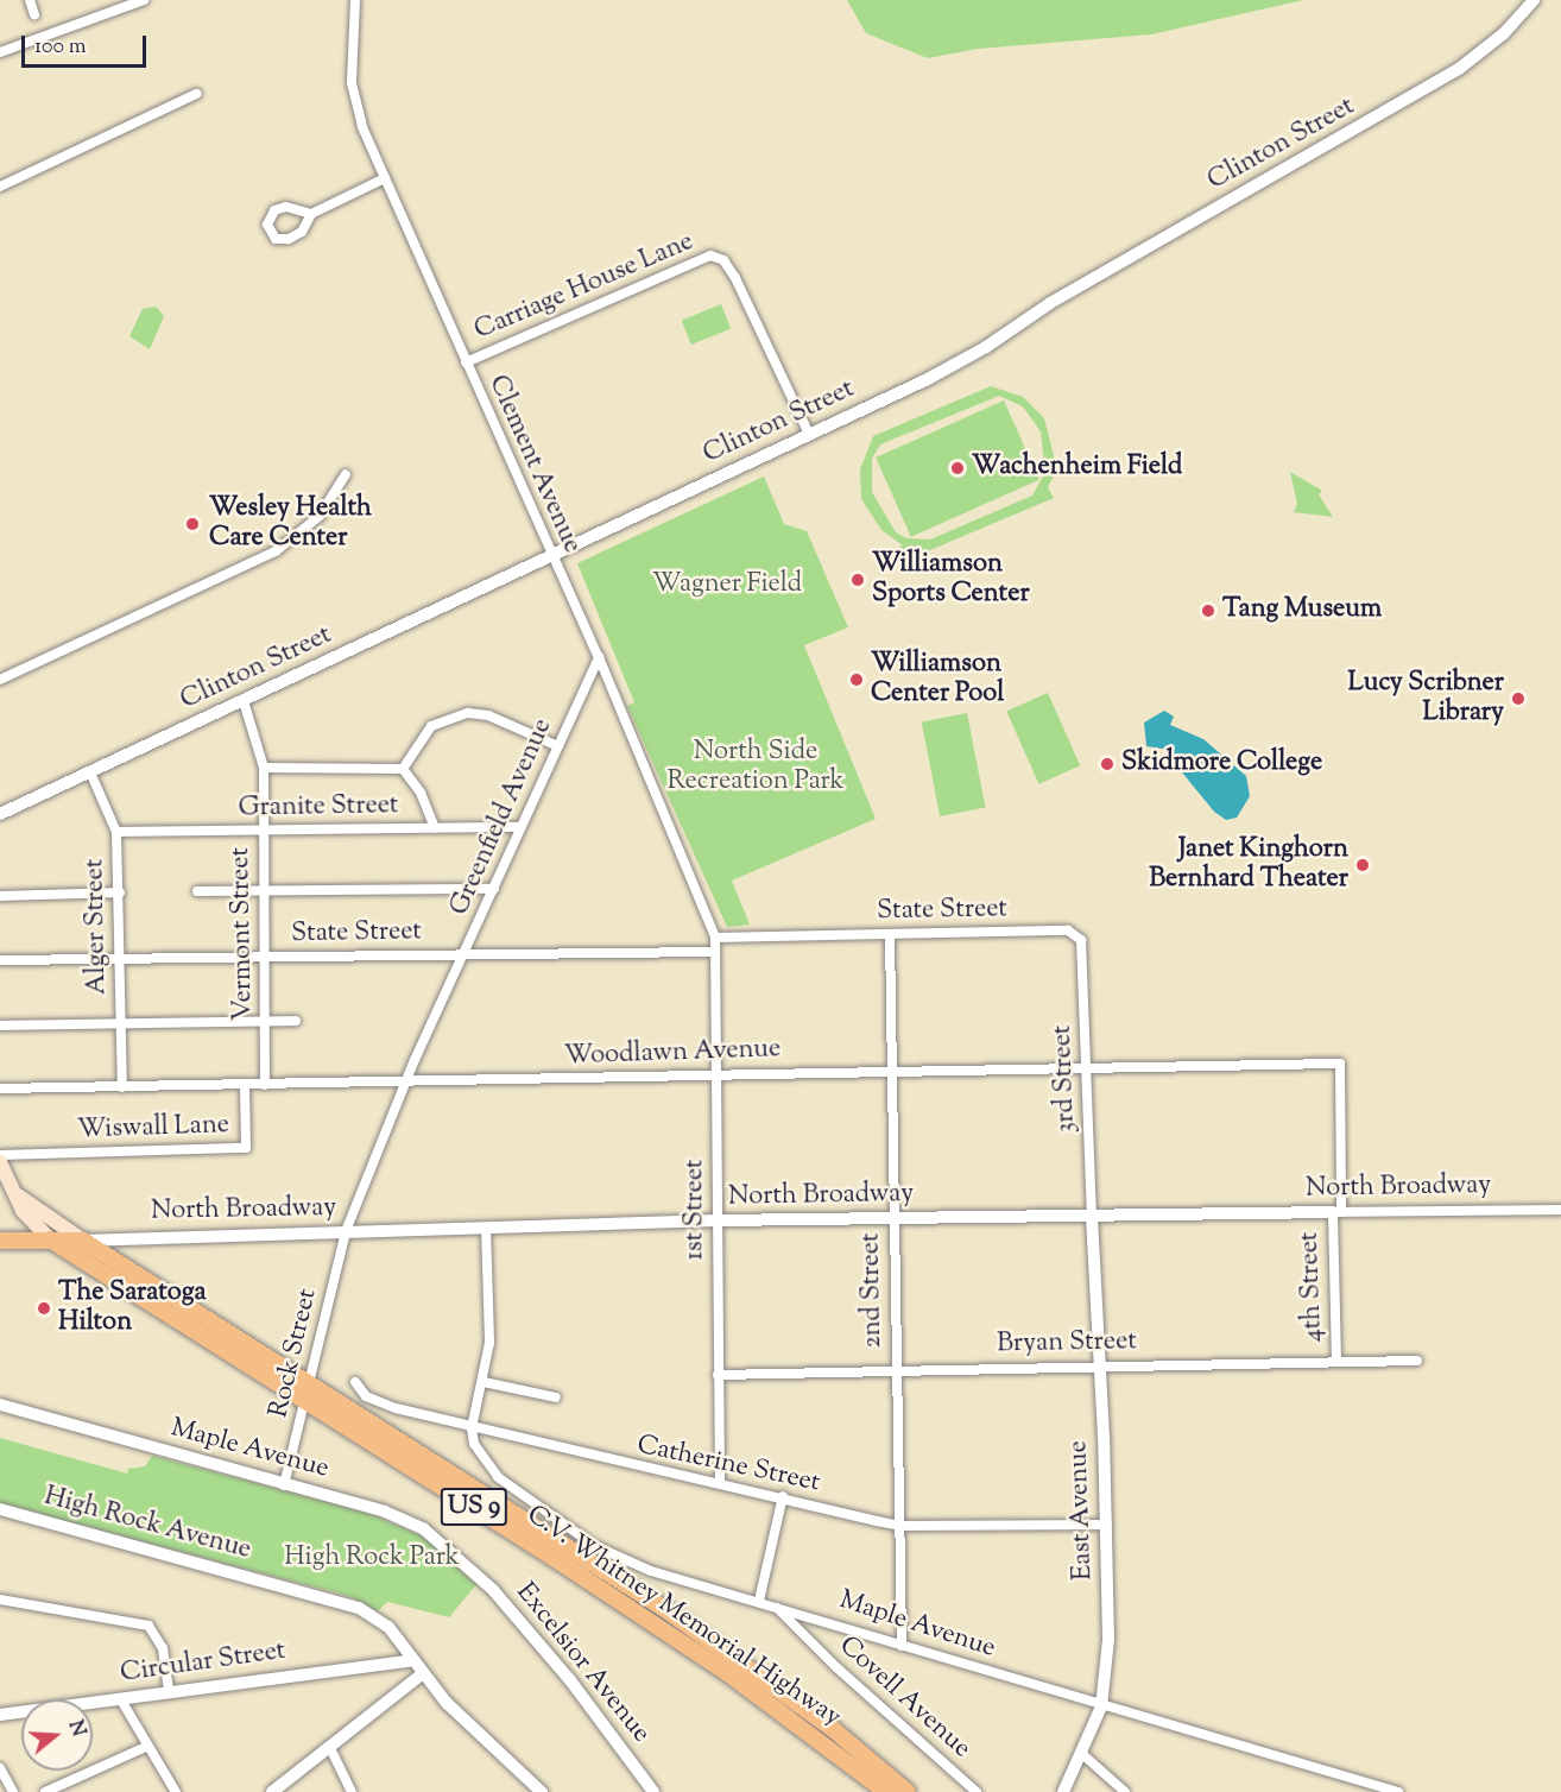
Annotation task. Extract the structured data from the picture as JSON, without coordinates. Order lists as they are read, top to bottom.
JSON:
{
  "streets": {
    "highway": ["US 9", "C.V. Whitney Memorial Highway"],
    "street": [
      "Clinton Street",
      "Carriage House Lane",
      "Clement Avenue",
      "Granite Street",
      "Greenfield Avenue",
      "State Street",
      "Alger Street",
      "Vermont Street",
      "Woodlawn Avenue",
      "3rd Street",
      "Wiswall Lane",
      "North Broadway",
      "1st Street",
      "4th Street",
      "2nd Street",
      "Bryan Street",
      "Rock Street",
      "Maple Avenue",
      "Catherine Street",
      "East Avenue",
      "High Rock Avenue",
      "Circular Street",
      "Excelsior Avenue",
      "Covell Avenue"
    ]
  },
  "crossings": [
    ["Clinton Street", "Carriage House Lane"],
    ["Clinton Street", "Clement Avenue"],
    ["Clinton Street", "Alger Street"],
    ["Clinton Street", "Vermont Street"],
    ["Carriage House Lane", "Clement Avenue"],
    ["Clement Avenue", "Greenfield Avenue"],
    ["Clement Avenue", "State Street"],
    ["Clement Avenue", "1st Street"],
    ["Granite Street", "Greenfield Avenue"],
    ["Granite Street", "Alger Street"],
    ["Granite Street", "Vermont Street"],
    ["Greenfield Avenue", "State Street"],
    ["Greenfield Avenue", "Woodlawn Avenue"],
    ["Greenfield Avenue", "North Broadway"],
    ["Greenfield Avenue", "Rock Street"],
    ["State Street", "Alger Street"],
    ["State Street", "Vermont Street"],
    ["State Street", "3rd Street"],
    ["State Street", "1st Street"],
    ["State Street", "2nd Street"],
    ["Alger Street", "Woodlawn Avenue"],
    ["Vermont Street", "Woodlawn Avenue"],
    ["Woodlawn Avenue", "3rd Street"],
    ["Woodlawn Avenue", "Wiswall Lane"],
    ["Woodlawn Avenue", "1st Street"],
    ["Woodlawn Avenue", "4th Street"],
    ["Woodlawn Avenue", "2nd Street"],
    ["3rd Street", "North Broadway"],
    ["3rd Street", "East Avenue"],
    ["North Broadway", "1st Street"],
    ["North Broadway", "4th Street"],
    ["North Broadway", "2nd Street"],
    ["North Broadway", "Rock Street"],
    ["North Broadway", "East Avenue"],
    ["North Broadway", "C.V. Whitney Memorial Highway"],
    ["1st Street", "Bryan Street"],
    ["1st Street", "Catherine Street"],
    ["4th Street", "Bryan Street"],
    ["2nd Street", "Bryan Street"],
    ["2nd Street", "Maple Avenue"],
    ["2nd Street", "Catherine Street"],
    ["Bryan Street", "East Avenue"],
    ["Rock Street", "Maple Avenue"],
    ["Rock Street", "C.V. Whitney Memorial Highway"],
    ["Maple Avenue", "Catherine Street"],
    ["Maple Avenue", "East Avenue"],
    ["Maple Avenue", "Excelsior Avenue"],
    ["Maple Avenue", "Covell Avenue"],
    ["Catherine Street", "East Avenue"],
    ["High Rock Avenue", "Circular Street"]
  ],
  "parks": ["Wagner Field", "North Side Recreation Park", "High Rock Park"],
  "places": [
    "Wachenheim Field",
    "Wesley Health Care Center",
    "Williamson Sports Center",
    "Tang Museum",
    "Williamson Center Pool",
    "Lucy Scribner Library",
    "Skidmore College",
    "Janet Kinghorn Bernhard Theater",
    "The Saratoga Hilton"
  ],
  "scale_bar": "100 m",
  "north": "right"
}
